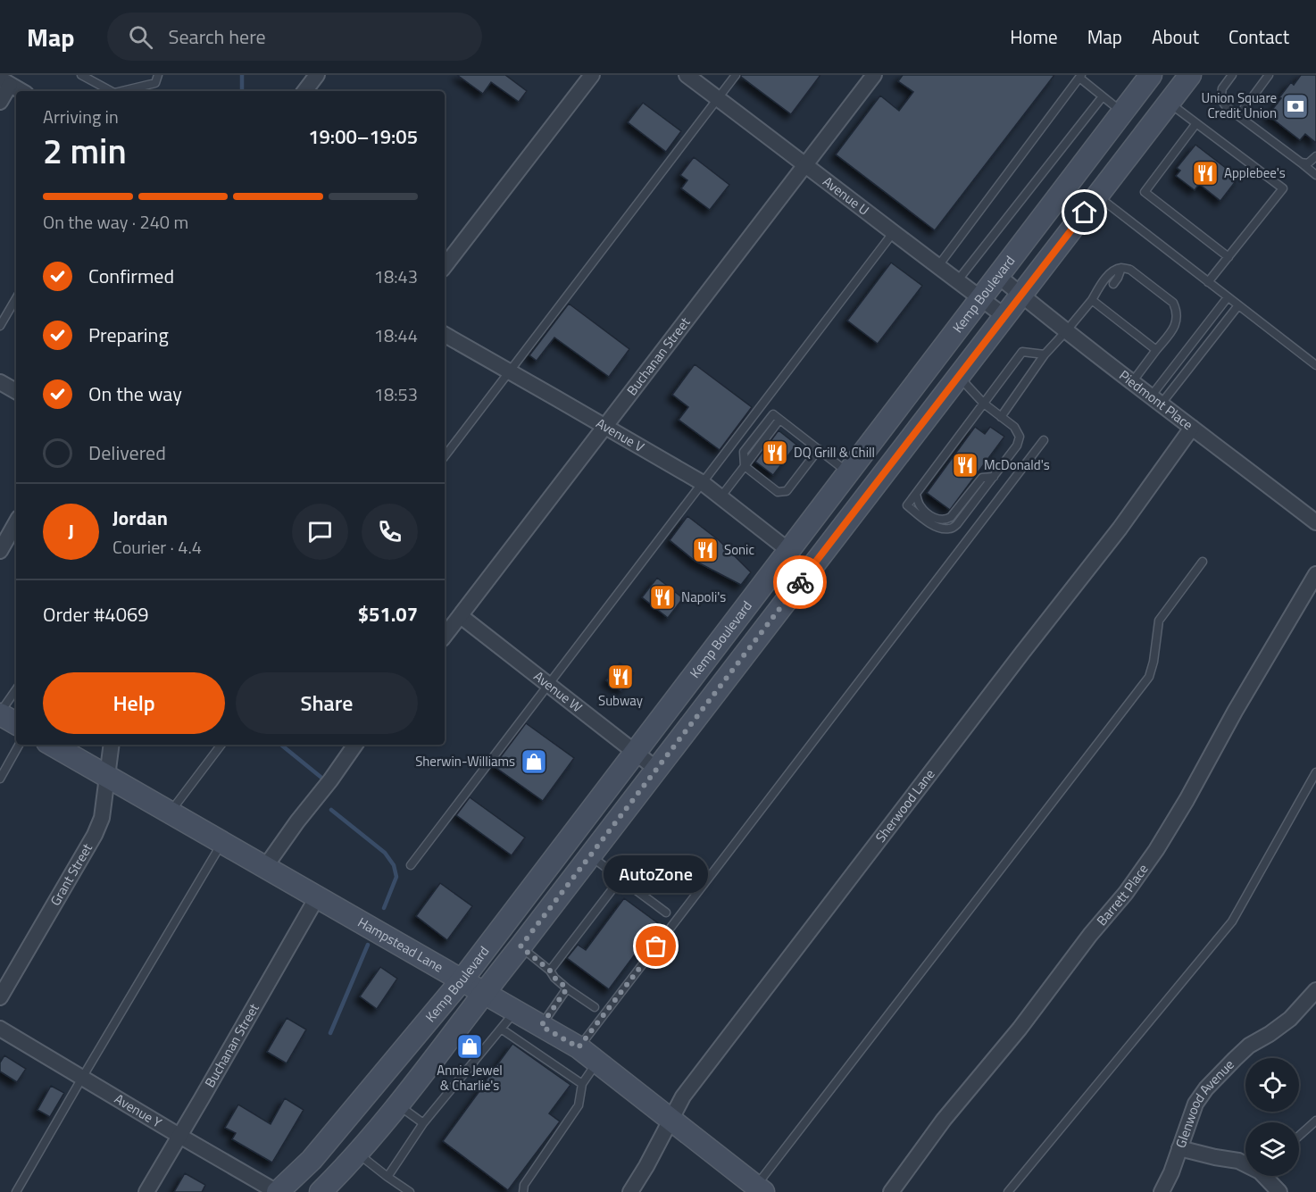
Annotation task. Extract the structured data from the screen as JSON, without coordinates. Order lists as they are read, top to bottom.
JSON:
{
  "streets": {
    "main road": ["Kemp Boulevard", "Hampstead Lane"],
    "street": [
      "Avenue U",
      "Buchanan Street",
      "Piedmont Place",
      "Avenue V",
      "Avenue W",
      "Sherwood Lane",
      "Grant Street",
      "Barrett Place",
      "Glenwood Avenue",
      "Avenue Y"
    ]
  },
  "crossings": [
    ["Avenue U", "Kemp Boulevard"],
    ["Avenue U", "Buchanan Street"],
    ["Kemp Boulevard", "Piedmont Place"],
    ["Kemp Boulevard", "Avenue V"],
    ["Kemp Boulevard", "Avenue W"],
    ["Kemp Boulevard", "Hampstead Lane"],
    ["Kemp Boulevard", "Avenue Y"],
    ["Buchanan Street", "Avenue V"],
    ["Buchanan Street", "Avenue W"],
    ["Buchanan Street", "Hampstead Lane"],
    ["Buchanan Street", "Avenue Y"],
    ["Piedmont Place", "Sherwood Lane"],
    ["Sherwood Lane", "Hampstead Lane"],
    ["Grant Street", "Hampstead Lane"]
  ],
  "places": {
    "bank": ["Union Square Credit Union"],
    "restaurant": [
      "Applebee's",
      "DQ Grill & Chill",
      "McDonald's",
      "Sonic",
      "Napoli's",
      "Subway"
    ],
    "shop": ["Sherwin-Williams", "Annie Jewel & Charlie's"],
    "other": ["AutoZone"]
  },
  "page": {
    "header": "Map",
    "search": "Search here",
    "nav": [
      "Home",
      "Map",
      "About",
      "Contact"
    ],
    "heading": ["2 min", "Arriving in", "19:00–19:05"],
    "panel": [
      "Jordan",
      "Courier · 4.4",
      "Order #4069",
      "$51.07"
    ],
    "bar": "On the way · 240 m",
    "list": [
      ["Confirmed", "18:43"],
      ["Preparing", "18:44"],
      ["On the way", "18:53"],
      "Delivered"
    ],
    "round": "J",
    "buttons": ["Help", "Share"],
    "bubble": "AutoZone"
  }
}
